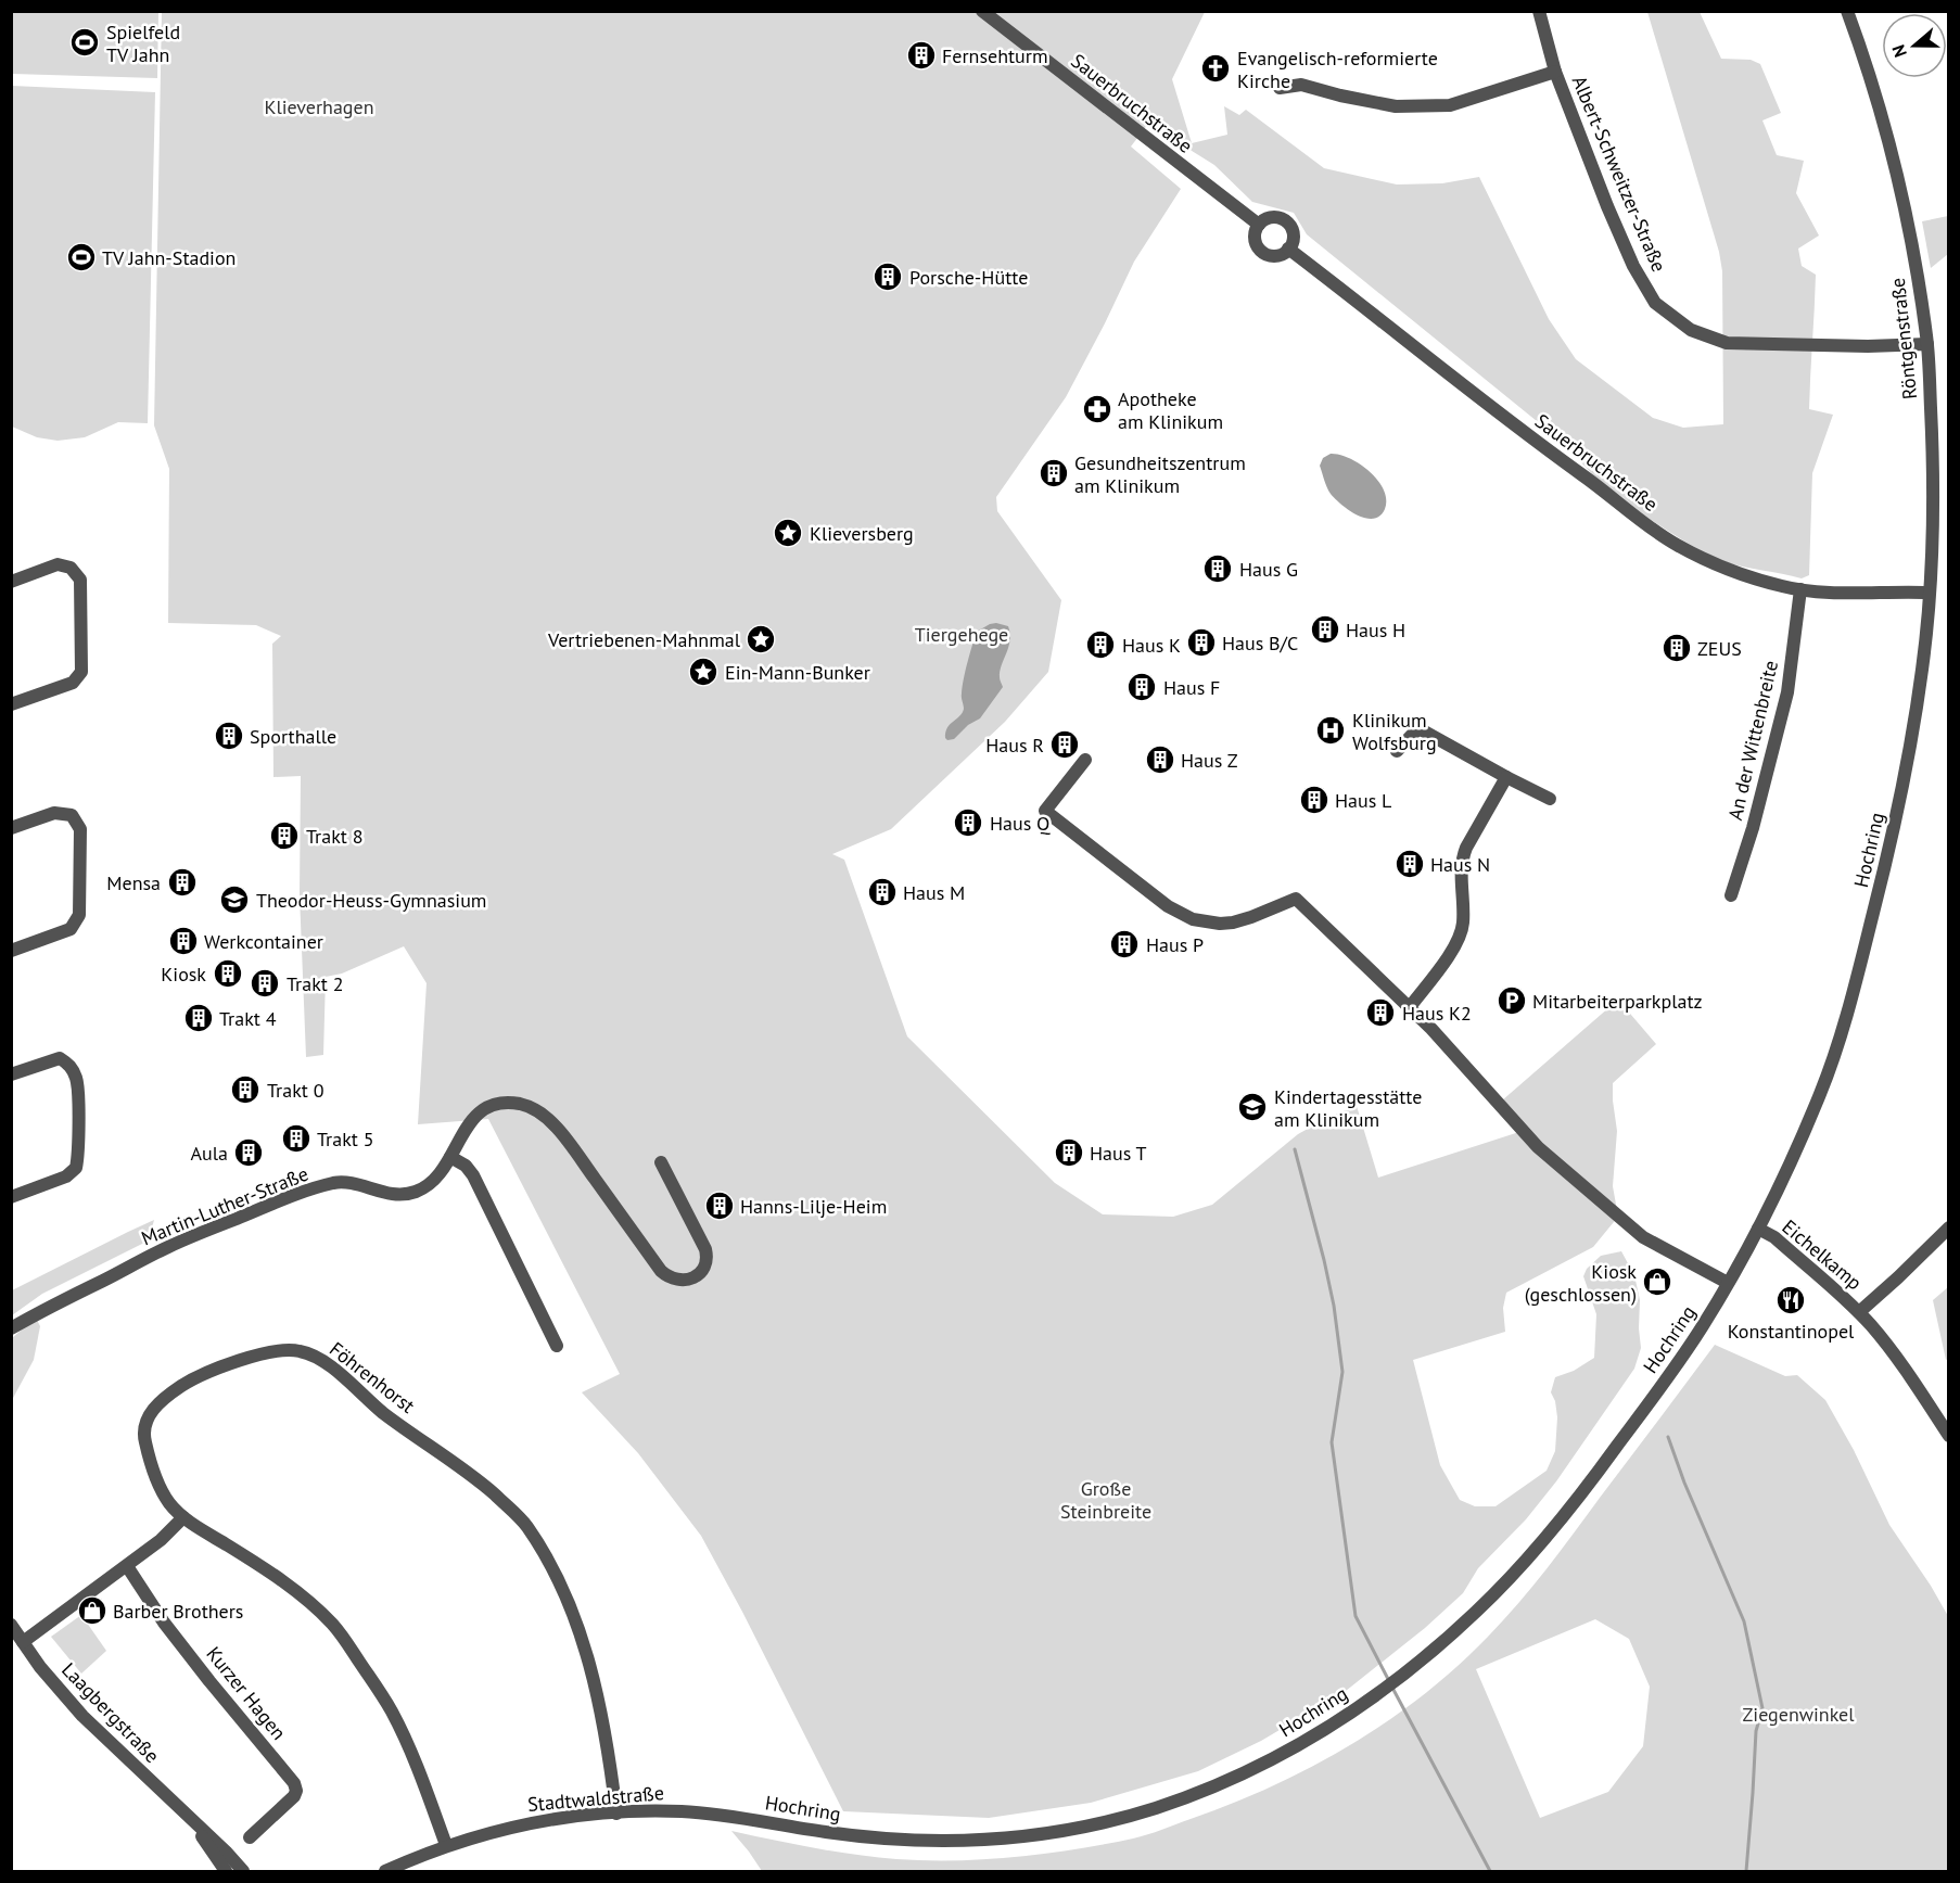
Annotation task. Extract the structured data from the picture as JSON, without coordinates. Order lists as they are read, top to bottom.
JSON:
{
  "streets": {
    "street": [
      "Sauerbruchstraße",
      "Albert-Schweitzer-Straße",
      "Röntgenstraße",
      "An der Wittenbreite",
      "Hochring",
      "Martin-Luther-Straße",
      "Eichelkamp",
      "Föhrenhorst",
      "Kurzer Hagen",
      "Laagbergstraße",
      "Stadtwaldstraße"
    ]
  },
  "crossings": [
    ["Sauerbruchstraße", "Röntgenstraße"],
    ["Sauerbruchstraße", "An der Wittenbreite"],
    ["Sauerbruchstraße", "Hochring"],
    ["Albert-Schweitzer-Straße", "Röntgenstraße"],
    ["Röntgenstraße", "Hochring"],
    ["Hochring", "Eichelkamp"],
    ["Hochring", "Stadtwaldstraße"],
    ["Föhrenhorst", "Stadtwaldstraße"]
  ],
  "parks": [
    "Klieverhagen",
    "Tiergehege",
    "Große Steinbreite",
    "Ziegenwinkel"
  ],
  "places": {
    "sports": ["Spielfeld TV Jahn", "TV Jahn-Stadion"],
    "building": [
      "Fernsehturm",
      "Porsche-Hütte",
      "Gesundheitszentrum am Klinikum",
      "Haus G",
      "Haus H",
      "Haus B/C",
      "Haus K",
      "ZEUS",
      "Haus F",
      "Sporthalle",
      "Haus R",
      "Haus Z",
      "Haus L",
      "Haus Q",
      "Trakt 8",
      "Haus N",
      "Mensa",
      "Haus M",
      "Werkcontainer",
      "Haus P",
      "Kiosk",
      "Trakt 2",
      "Haus K2",
      "Trakt 4",
      "Trakt 0",
      "Trakt 5",
      "Aula",
      "Haus T",
      "Hanns-Lilje-Heim"
    ],
    "church": ["Evangelisch-reformierte Kirche"],
    "pharmacy": ["Apotheke am Klinikum"],
    "place": ["Klieversberg", "Vertriebenen-Mahnmal", "Ein-Mann-Bunker"],
    "hospital": ["Klinikum Wolfsburg"],
    "school or university": ["Theodor-Heuss-Gymnasium", "Kindertagesstätte am Klinikum"],
    "parking": ["Mitarbeiterparkplatz"],
    "shop": ["Kiosk (geschlossen)", "Barber Brothers"],
    "restaurant": ["Konstantinopel"]
  },
  "north": "left"
}
